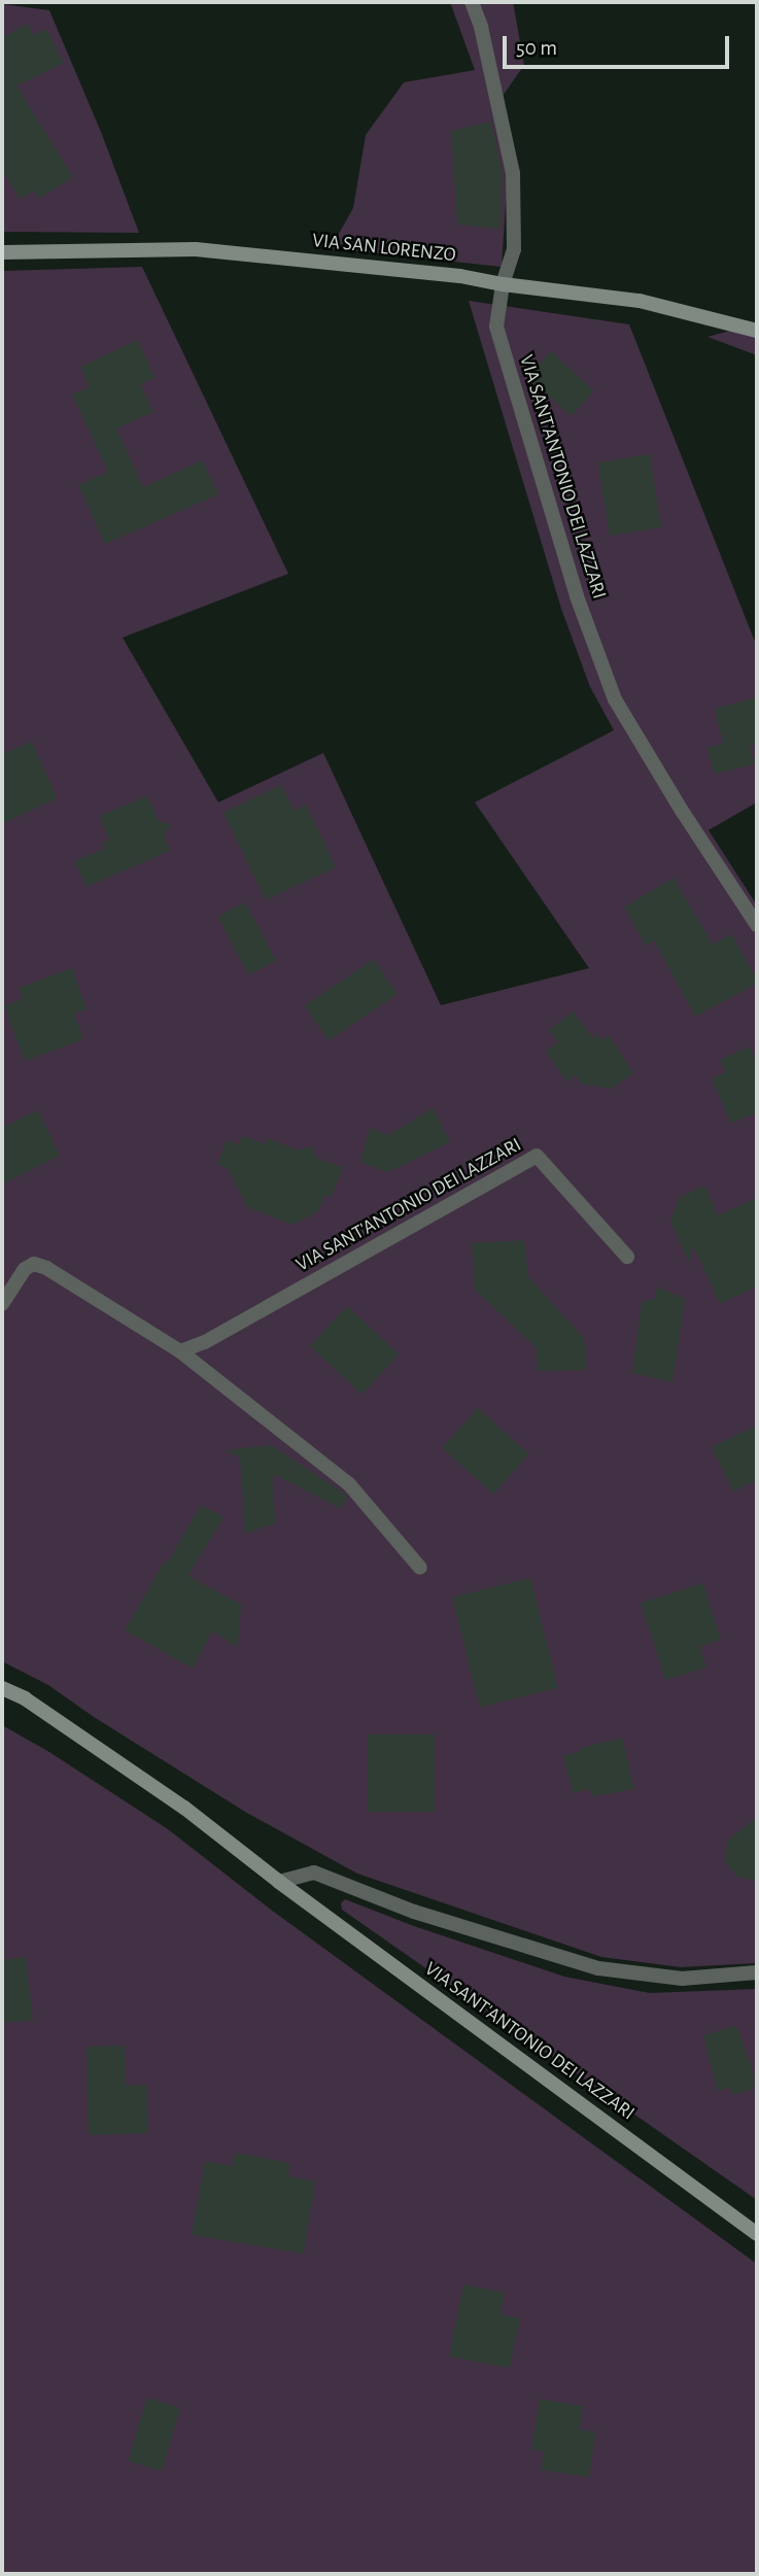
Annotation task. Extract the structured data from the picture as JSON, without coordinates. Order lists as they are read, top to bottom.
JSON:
{
  "streets": {
    "street": ["VIA SAN LORENZO", "VIA SANT'ANTONIO DEI LAZZARI"]
  },
  "crossings": [
    ["VIA SAN LORENZO", "VIA SANT'ANTONIO DEI LAZZARI"]
  ],
  "scale_bar": "50 m"
}
